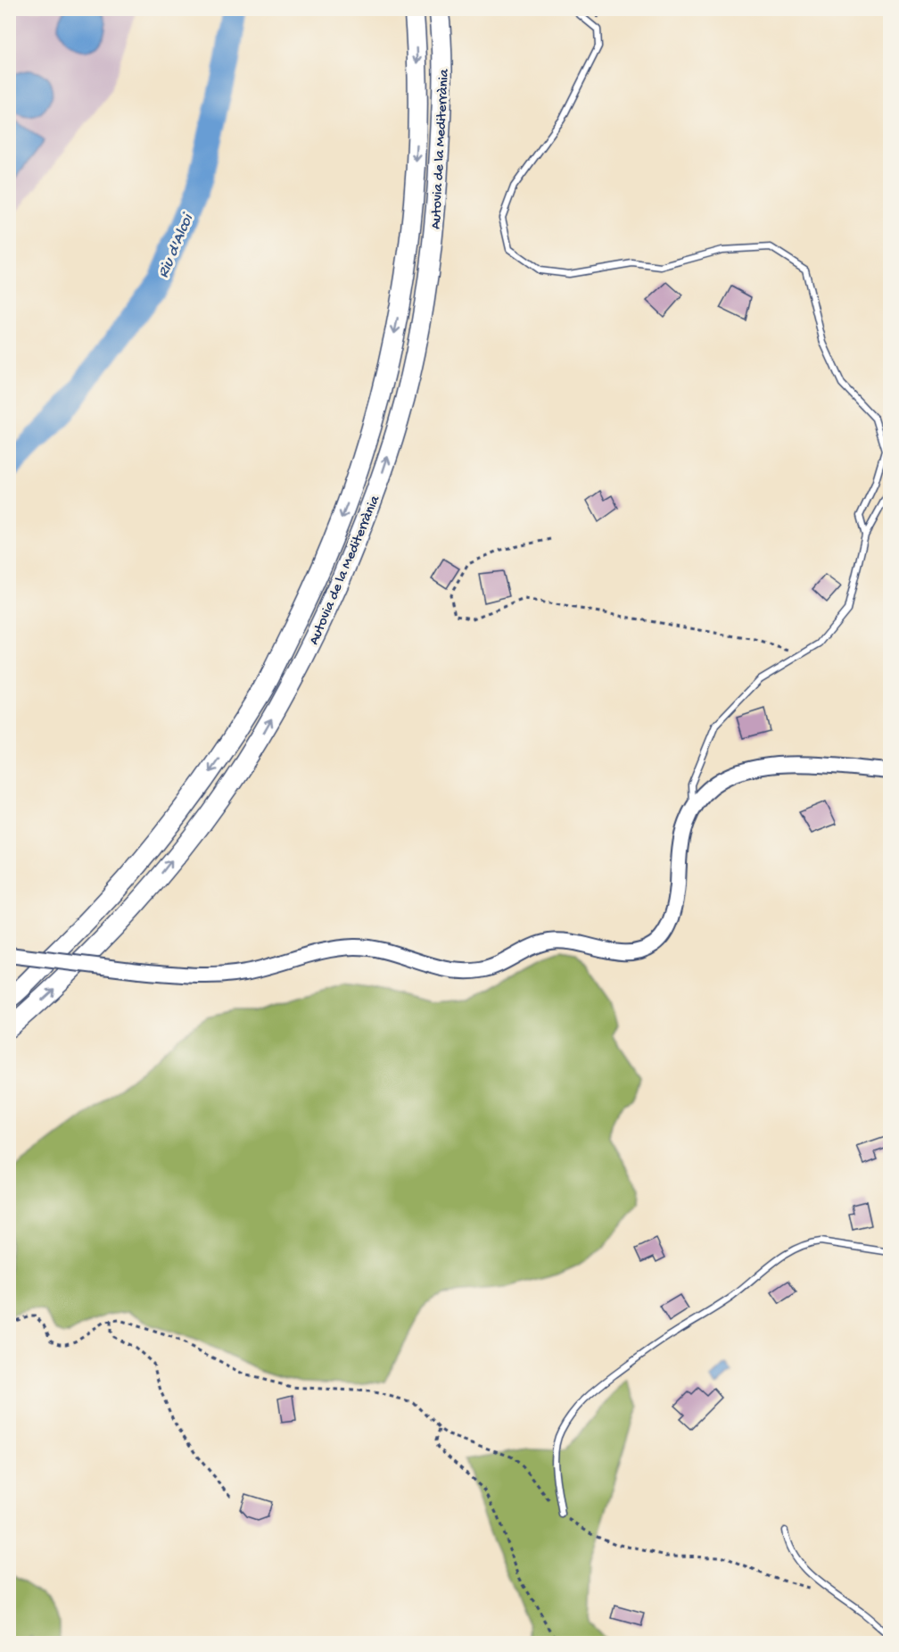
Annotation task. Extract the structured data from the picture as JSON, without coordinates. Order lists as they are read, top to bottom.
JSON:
{
  "streets": {
    "highway": ["Autovia de la Mediterrània"]
  },
  "water": ["Riu d'Alcoi"]
}
